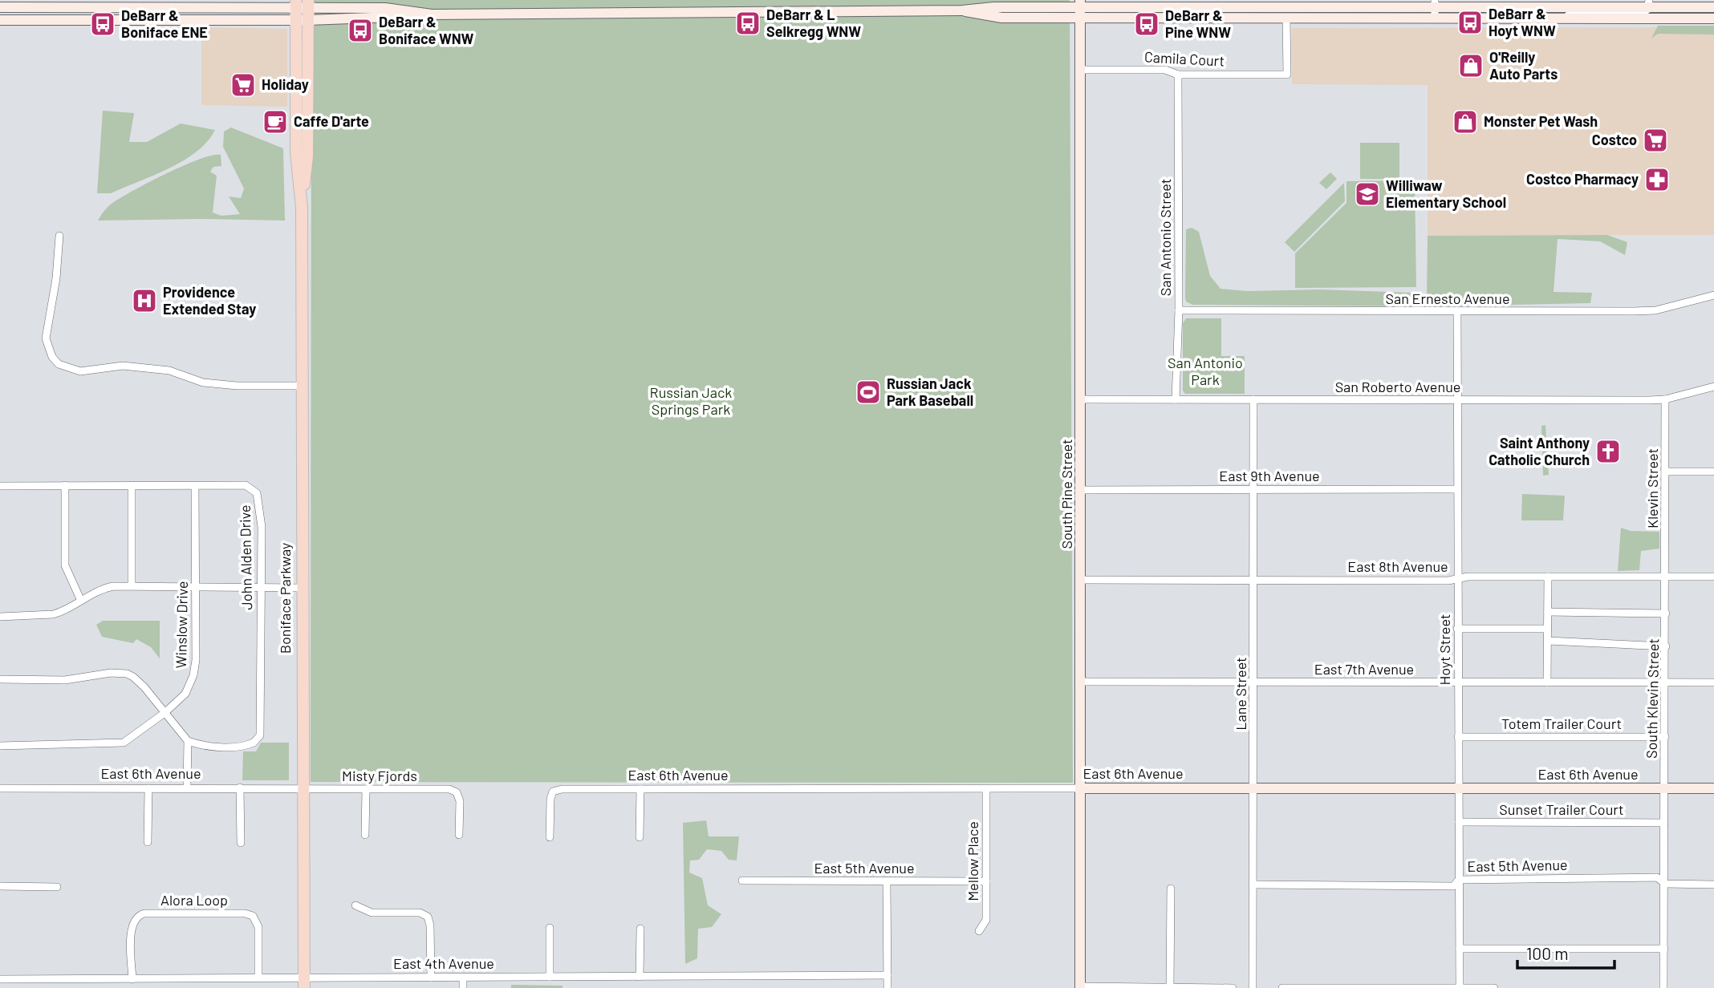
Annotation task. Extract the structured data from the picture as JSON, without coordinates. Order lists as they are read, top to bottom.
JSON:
{
  "streets": {
    "main road": ["South Pine Street", "Boniface Parkway", "East 6th Avenue"],
    "street": [
      "Camila Court",
      "San Antonio Street",
      "San Ernesto Avenue",
      "San Roberto Avenue",
      "East 9th Avenue",
      "Klevin Street",
      "John Alden Drive",
      "East 8th Avenue",
      "Winslow Drive",
      "Hoyt Street",
      "East 7th Avenue",
      "Lane Street",
      "South Klevin Street",
      "Totem Trailer Court",
      "Misty Fjords",
      "Sunset Trailer Court",
      "Mellow Place",
      "East 5th Avenue",
      "Alora Loop",
      "East 4th Avenue"
    ]
  },
  "crossings": [
    ["Camila Court", "San Antonio Street"],
    ["Camila Court", "South Pine Street"],
    ["San Antonio Street", "San Ernesto Avenue"],
    ["San Antonio Street", "San Roberto Avenue"],
    ["San Ernesto Avenue", "Hoyt Street"],
    ["San Roberto Avenue", "Klevin Street"],
    ["San Roberto Avenue", "South Pine Street"],
    ["San Roberto Avenue", "Hoyt Street"],
    ["San Roberto Avenue", "Lane Street"],
    ["East 9th Avenue", "South Pine Street"],
    ["East 9th Avenue", "Hoyt Street"],
    ["East 9th Avenue", "Lane Street"],
    ["Klevin Street", "East 8th Avenue"],
    ["Klevin Street", "South Klevin Street"],
    ["South Pine Street", "East 8th Avenue"],
    ["South Pine Street", "East 7th Avenue"],
    ["South Pine Street", "East 6th Avenue"],
    ["John Alden Drive", "Winslow Drive"],
    ["East 8th Avenue", "Hoyt Street"],
    ["East 8th Avenue", "Lane Street"],
    ["East 8th Avenue", "South Klevin Street"],
    ["Boniface Parkway", "East 6th Avenue"],
    ["Boniface Parkway", "Misty Fjords"],
    ["Boniface Parkway", "East 4th Avenue"],
    ["Hoyt Street", "East 7th Avenue"],
    ["Hoyt Street", "Totem Trailer Court"],
    ["Hoyt Street", "East 6th Avenue"],
    ["Hoyt Street", "Sunset Trailer Court"],
    ["Hoyt Street", "East 5th Avenue"],
    ["East 7th Avenue", "Lane Street"],
    ["East 7th Avenue", "South Klevin Street"],
    ["Lane Street", "East 6th Avenue"],
    ["Lane Street", "East 5th Avenue"],
    ["South Klevin Street", "Totem Trailer Court"],
    ["South Klevin Street", "East 6th Avenue"],
    ["South Klevin Street", "Sunset Trailer Court"],
    ["South Klevin Street", "East 5th Avenue"],
    ["East 6th Avenue", "Misty Fjords"],
    ["East 6th Avenue", "Mellow Place"],
    ["Mellow Place", "East 5th Avenue"],
    ["Alora Loop", "East 4th Avenue"]
  ],
  "parks": ["San Antonio Park", "Russian Jack Springs Park"],
  "places": {
    "bus stop": [
      "DeBarr & Hoyt WNW",
      "DeBarr & L Selkregg WNW",
      "DeBarr & Boniface ENE",
      "DeBarr & Pine WNW",
      "DeBarr & Boniface WNW"
    ],
    "shop": ["O'Reilly Auto Parts", "Monster Pet Wash"],
    "supermarket": ["Holiday", "Costco"],
    "cafe": ["Caffe D'arte"],
    "pharmacy": ["Costco Pharmacy"],
    "school or university": ["Williwaw Elementary School"],
    "hospital": ["Providence Extended Stay"],
    "sports": ["Russian Jack Park Baseball"],
    "church": ["Saint Anthony Catholic Church"]
  },
  "scale_bar": "100 m"
}
